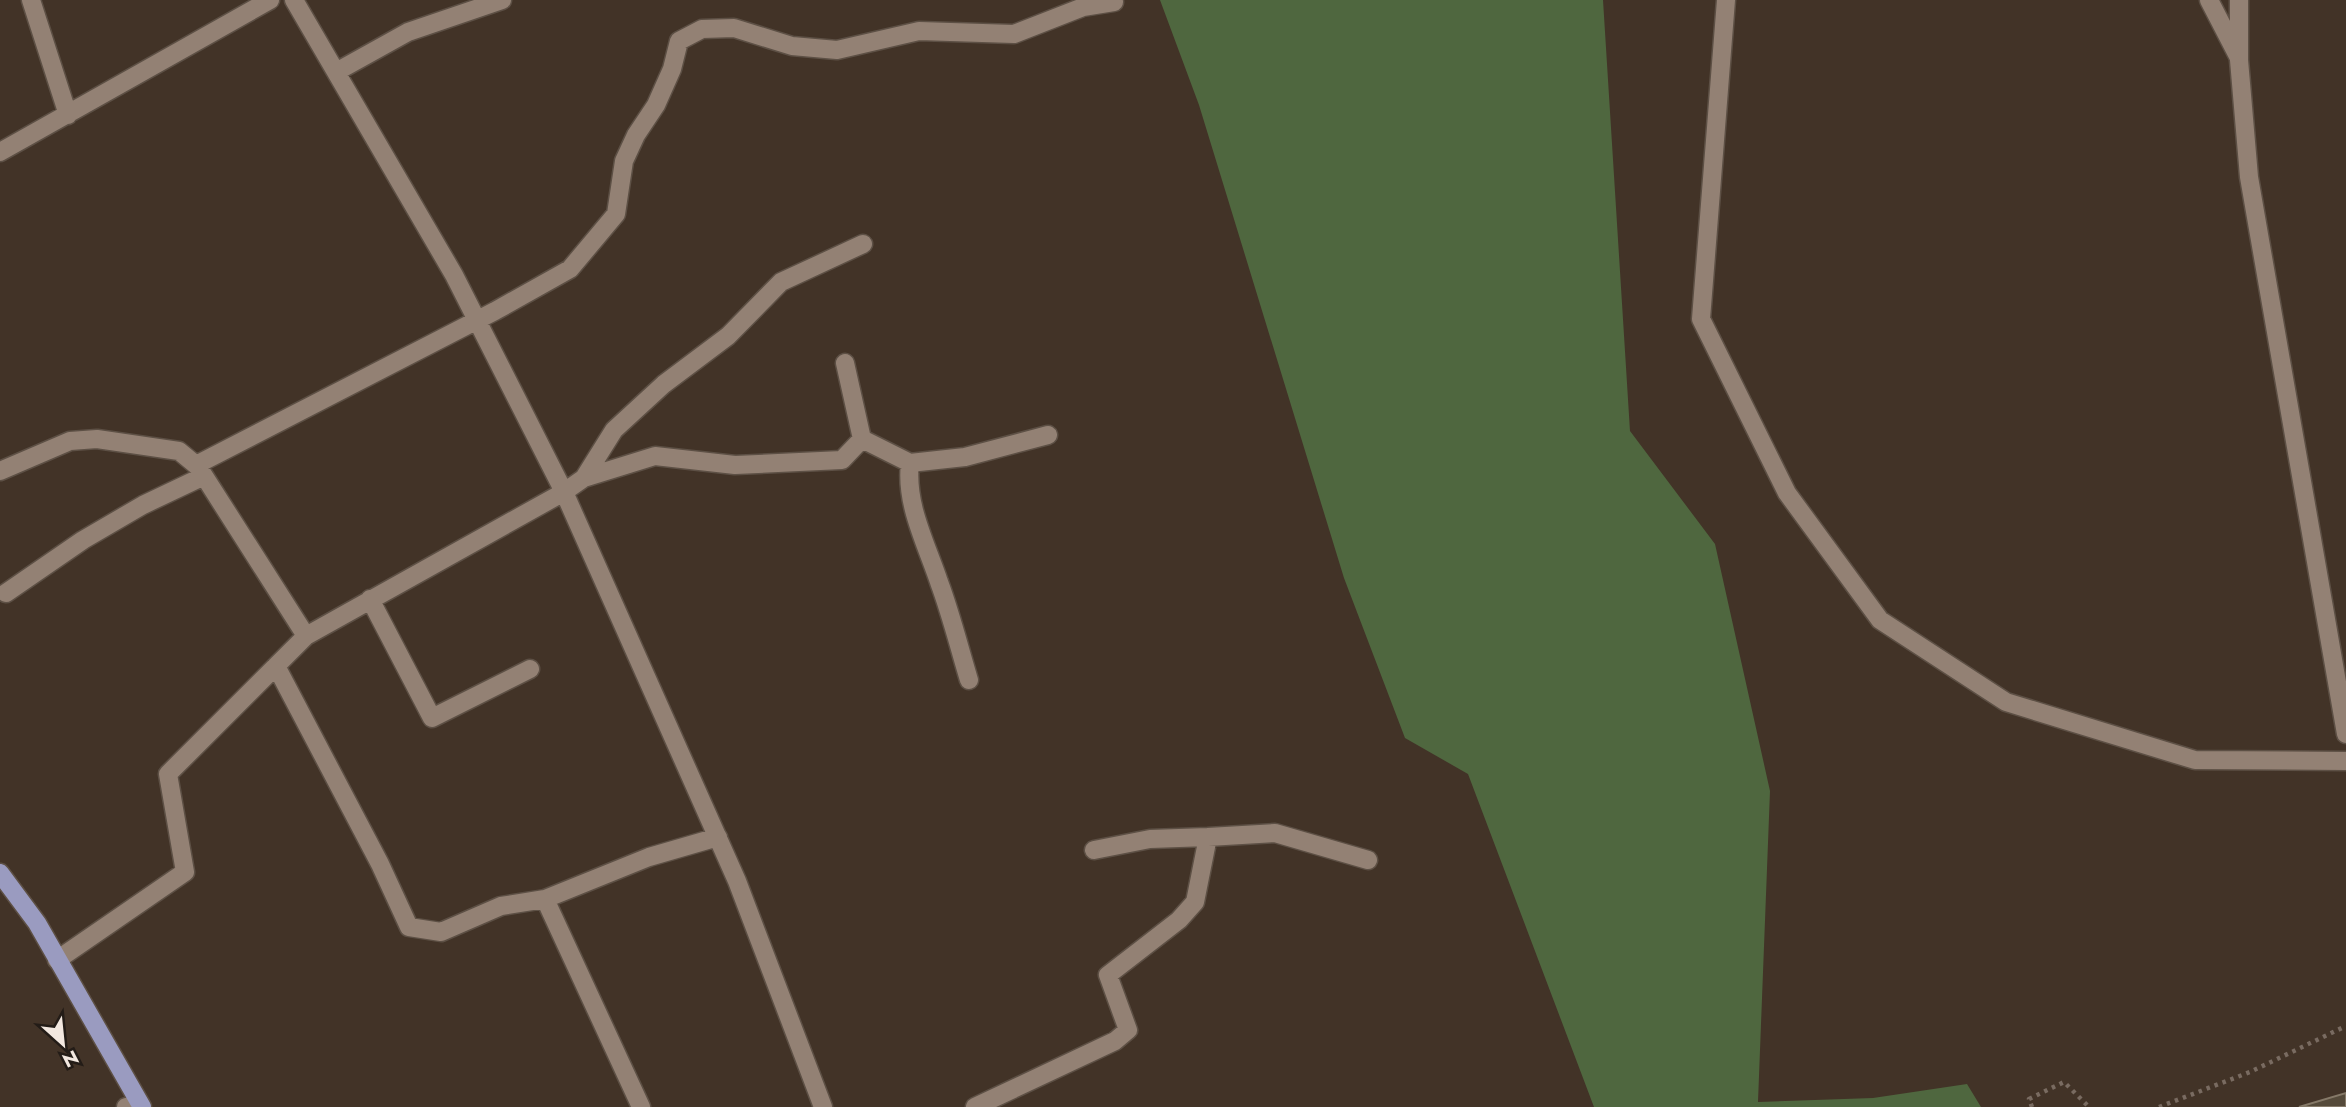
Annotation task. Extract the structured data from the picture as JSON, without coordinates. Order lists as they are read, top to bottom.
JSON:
{
  "north": "bottom right"
}
